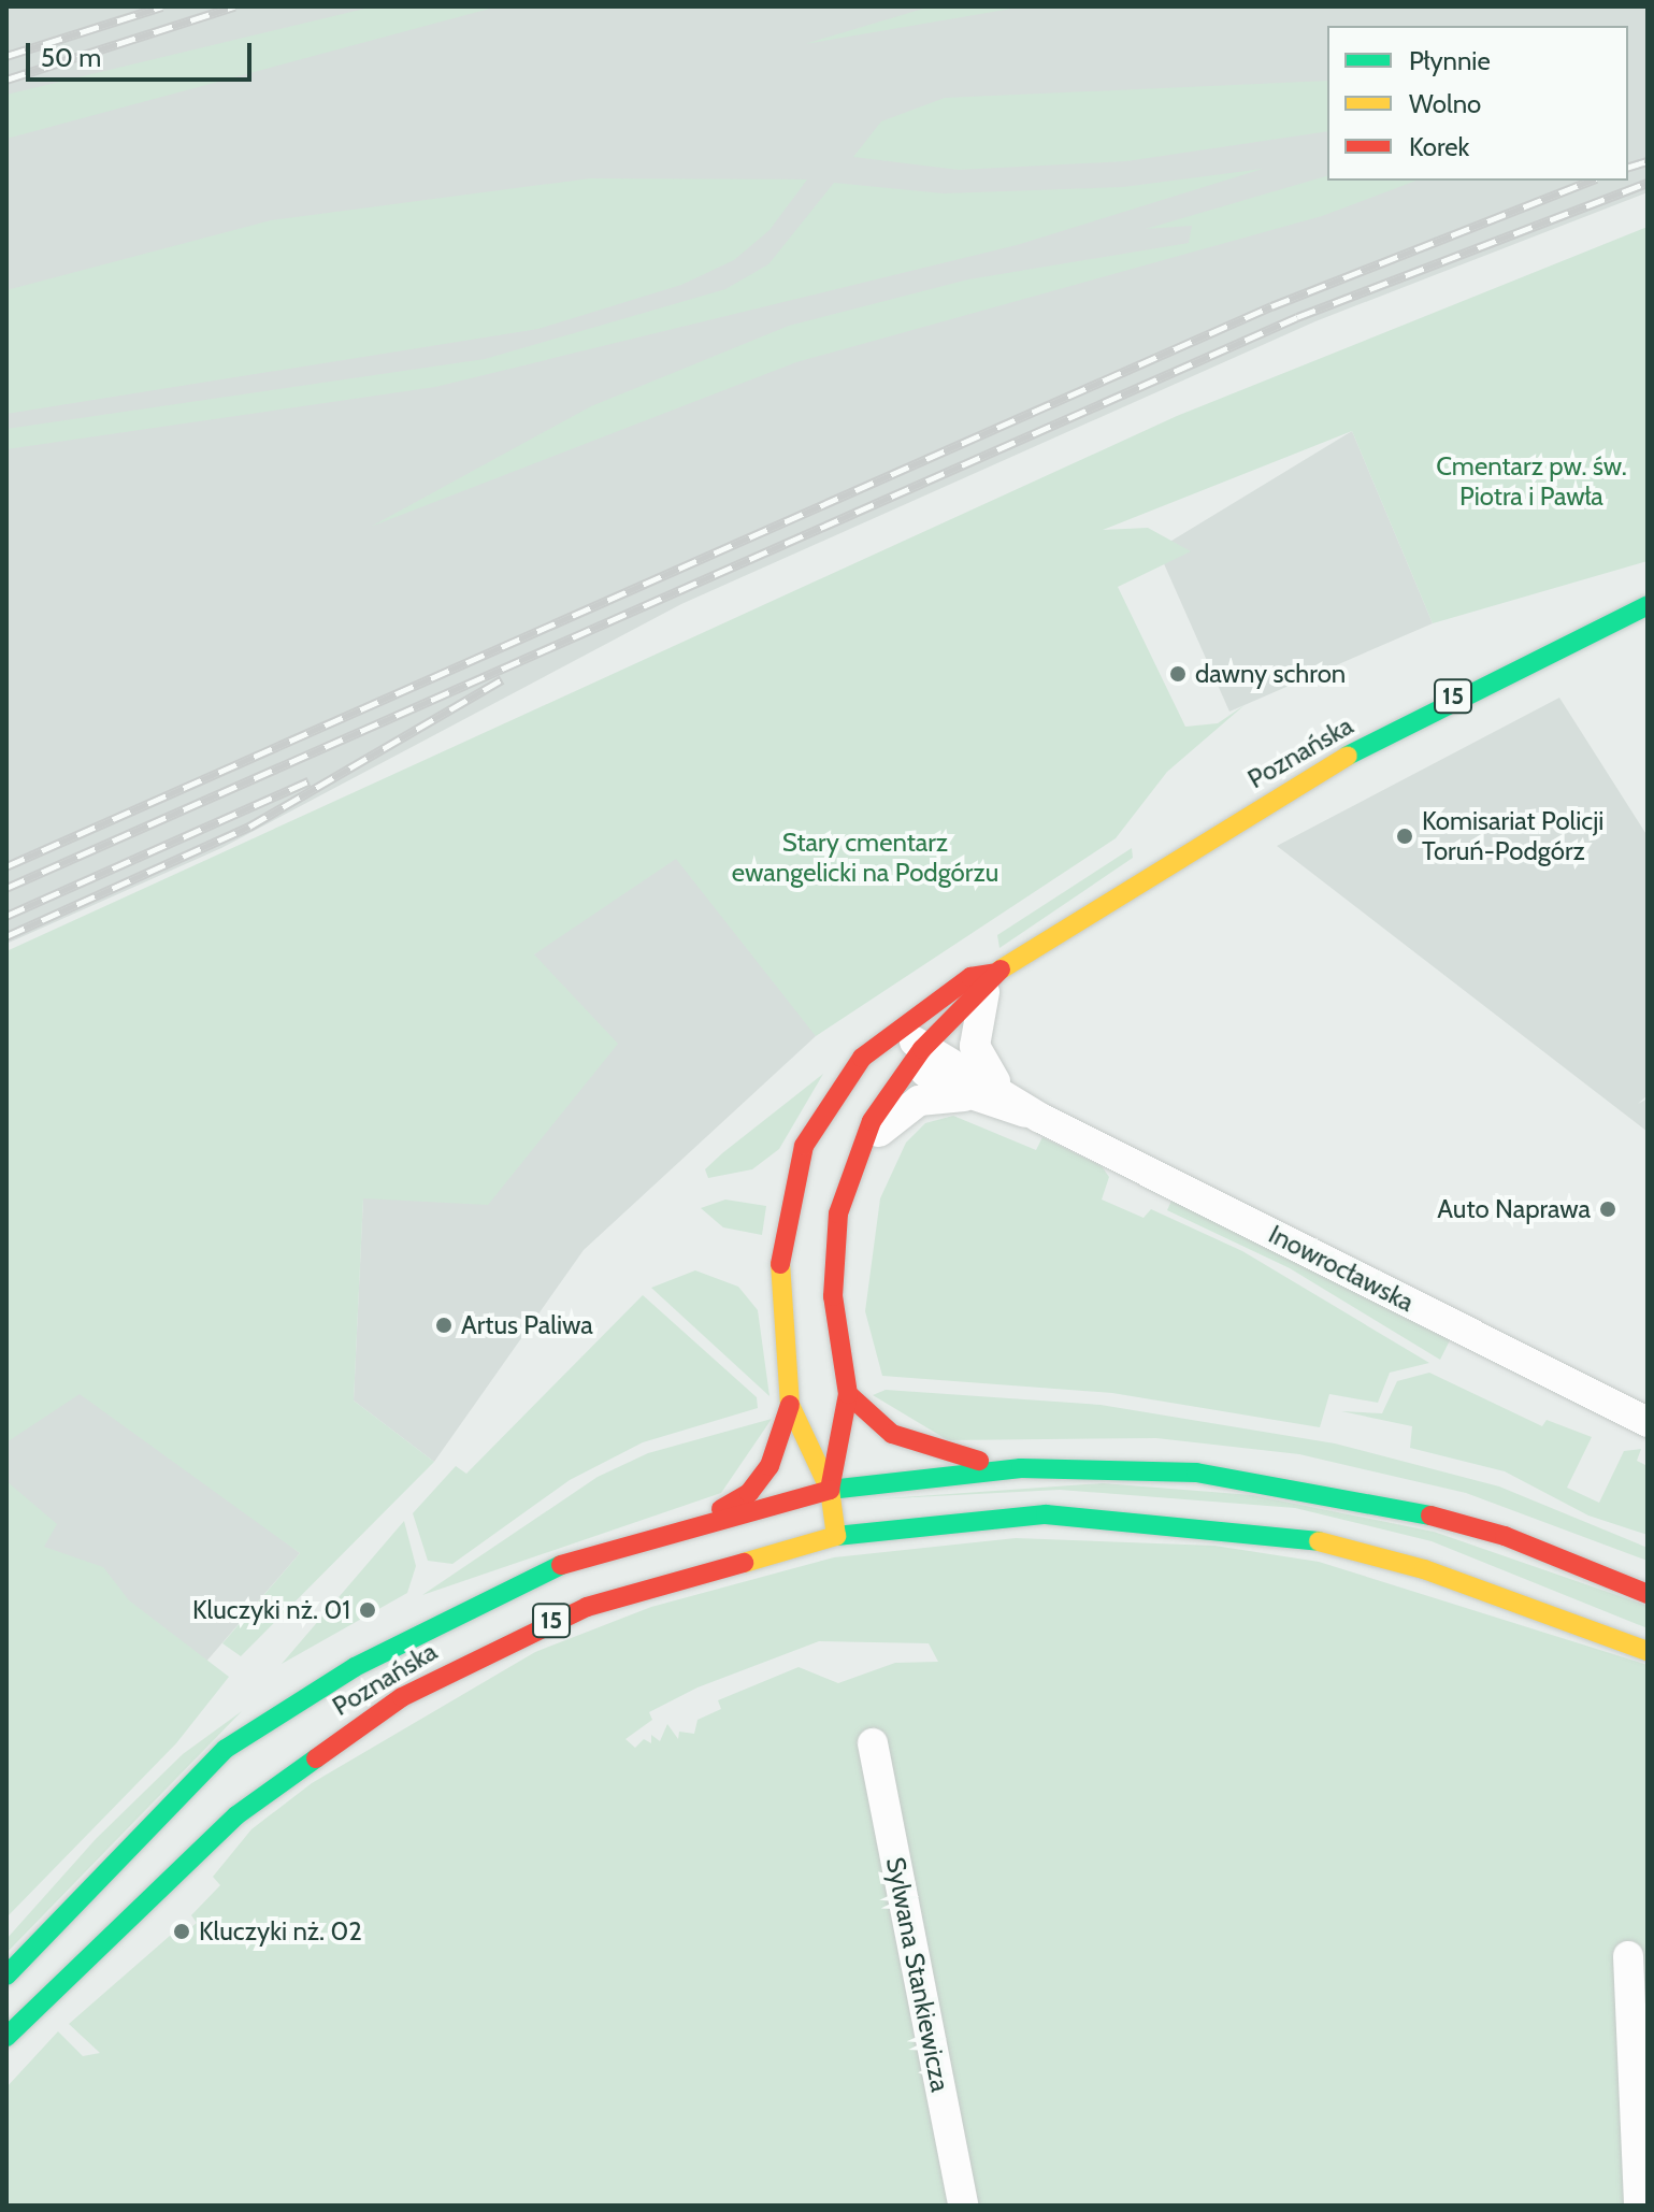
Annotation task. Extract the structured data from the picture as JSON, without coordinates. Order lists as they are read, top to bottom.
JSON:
{
  "streets": {
    "main road": ["15", "Poznańska"],
    "street": ["Inowrocławska", "Sylwana Stankiewicza"]
  },
  "parks": ["Cmentarz pw. św. Piotra i Pawła", "Stary cmentarz ewangelicki na Podgórzu"],
  "places": [
    "dawny schron",
    "Komisariat Policji Toruń-Podgórz",
    "Auto Naprawa",
    "Artus Paliwa",
    "Kluczyki nż. 01",
    "Kluczyki nż. 02"
  ],
  "legend": ["Płynnie", "Wolno", "Korek"],
  "scale_bar": "50 m"
}
